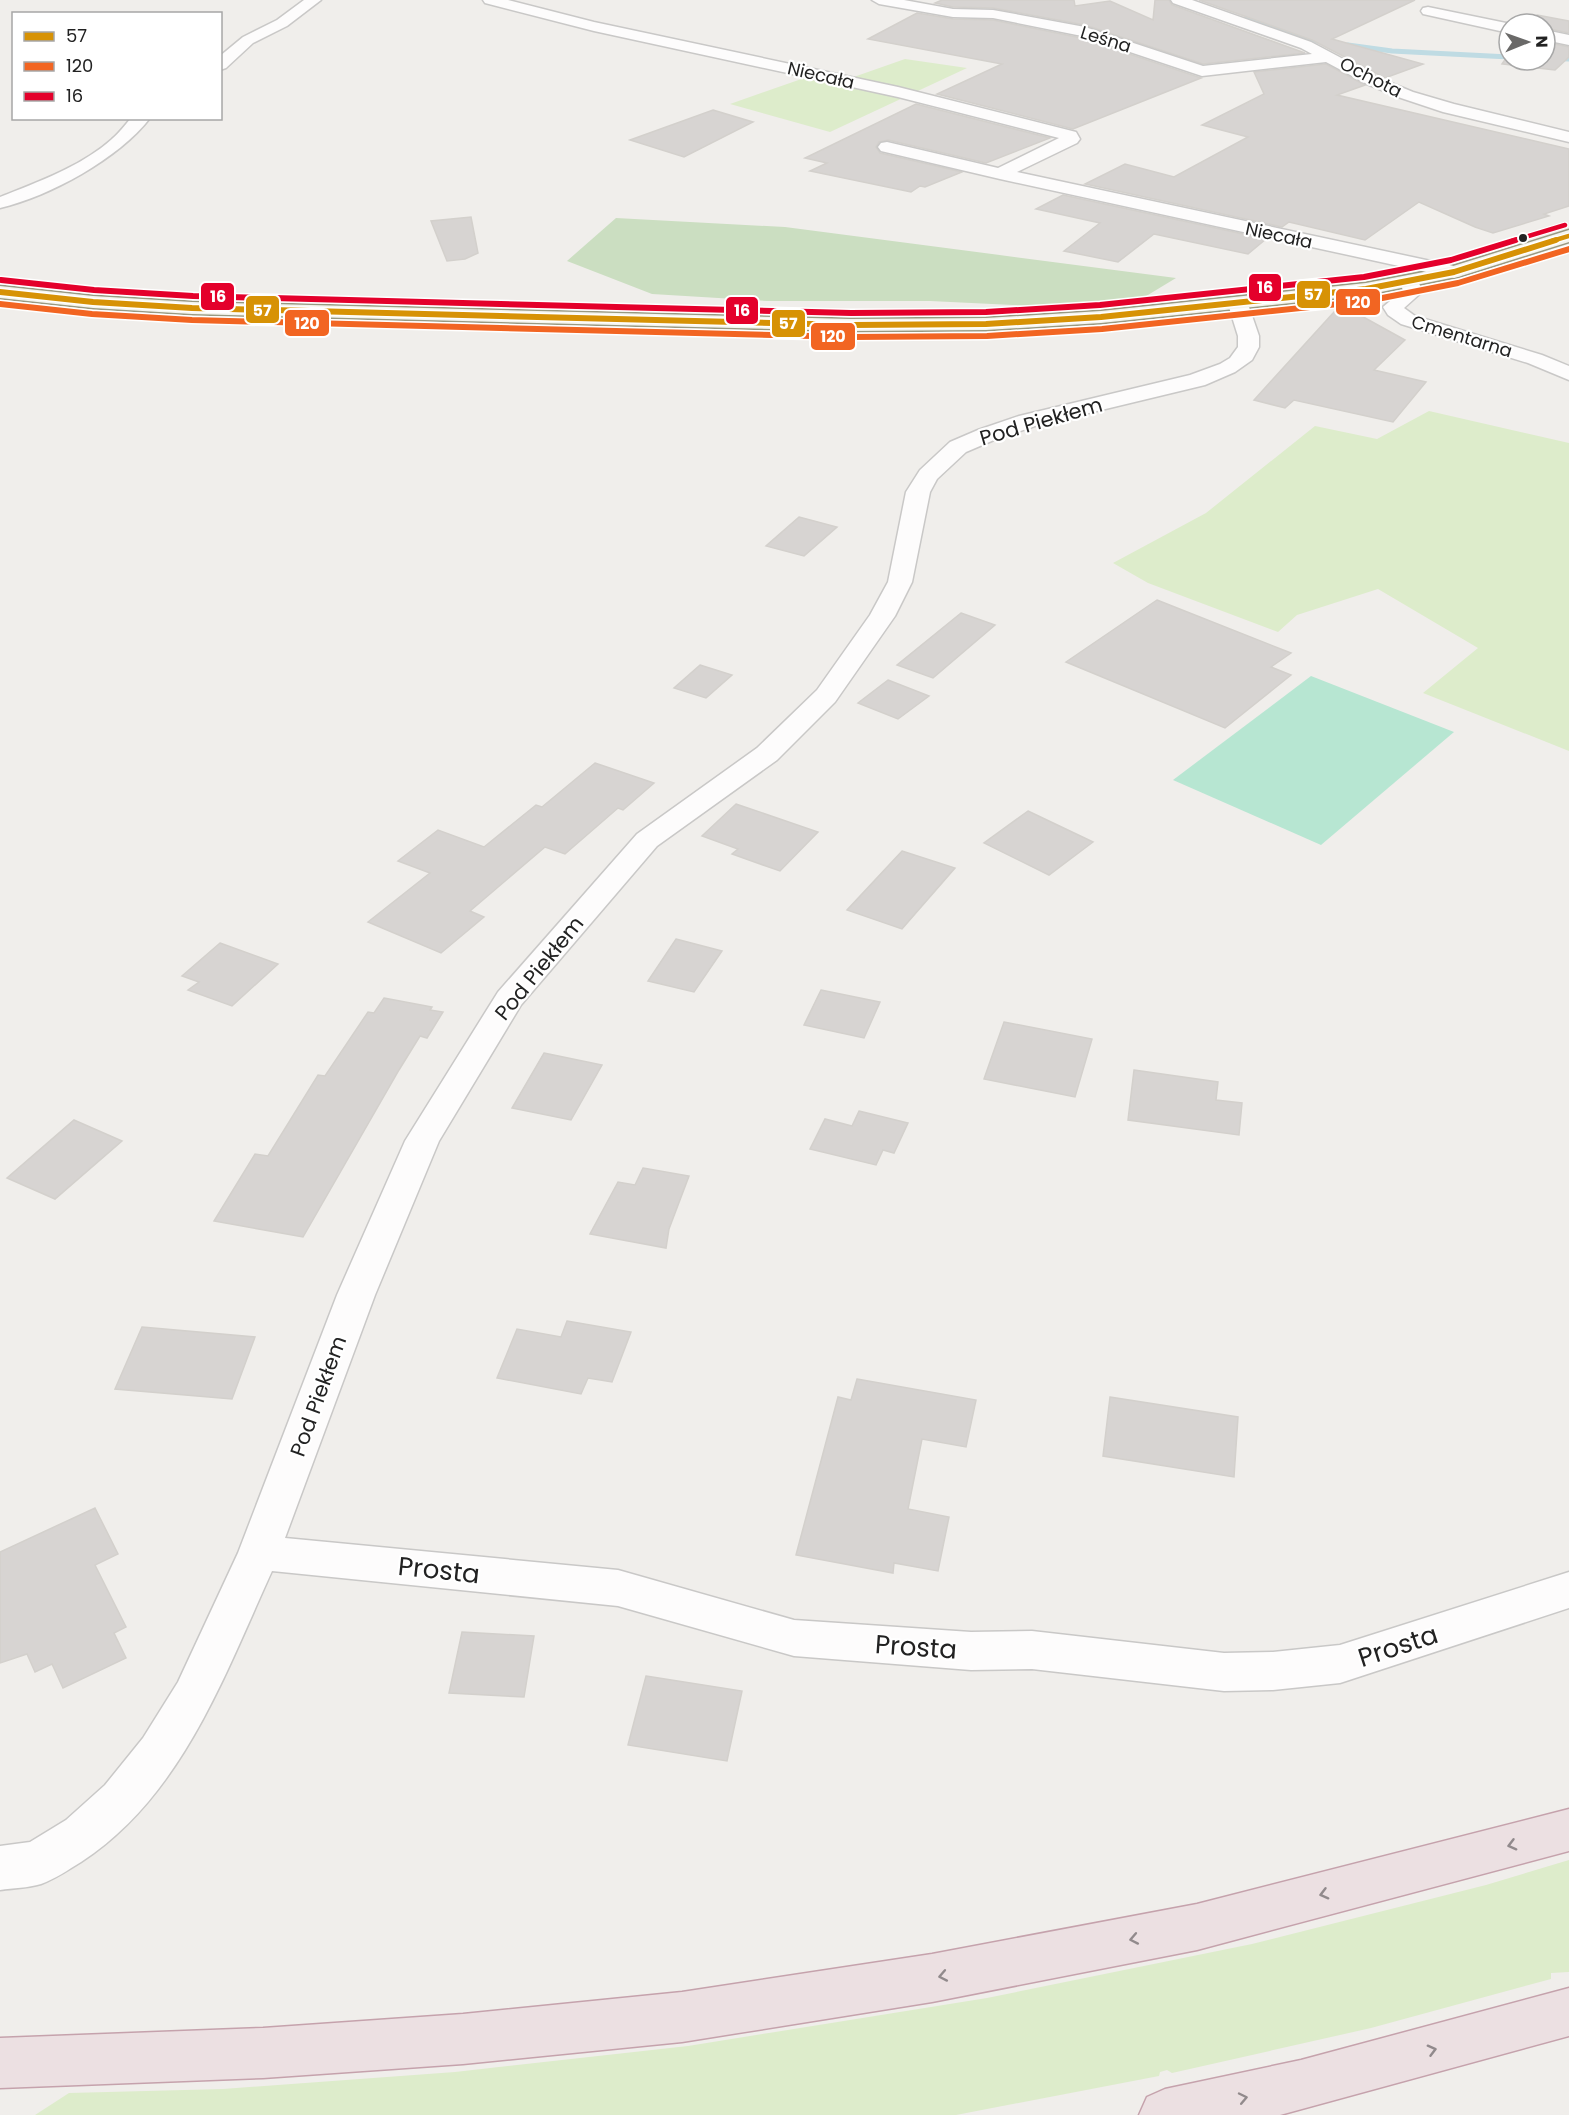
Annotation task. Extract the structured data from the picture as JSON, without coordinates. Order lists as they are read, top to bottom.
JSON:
{
  "streets": {
    "street": [
      "Leśna",
      "Niecała",
      "Ochota",
      "Cmentarna",
      "Pod Piekłem",
      "Prosta"
    ]
  },
  "crossings": [
    ["Leśna", "Ochota"],
    ["Pod Piekłem", "Prosta"]
  ],
  "lines": ["transit line 16", "transit line 57", "transit line 120"],
  "legend": ["57", "120", "16"],
  "north": "right"
}
